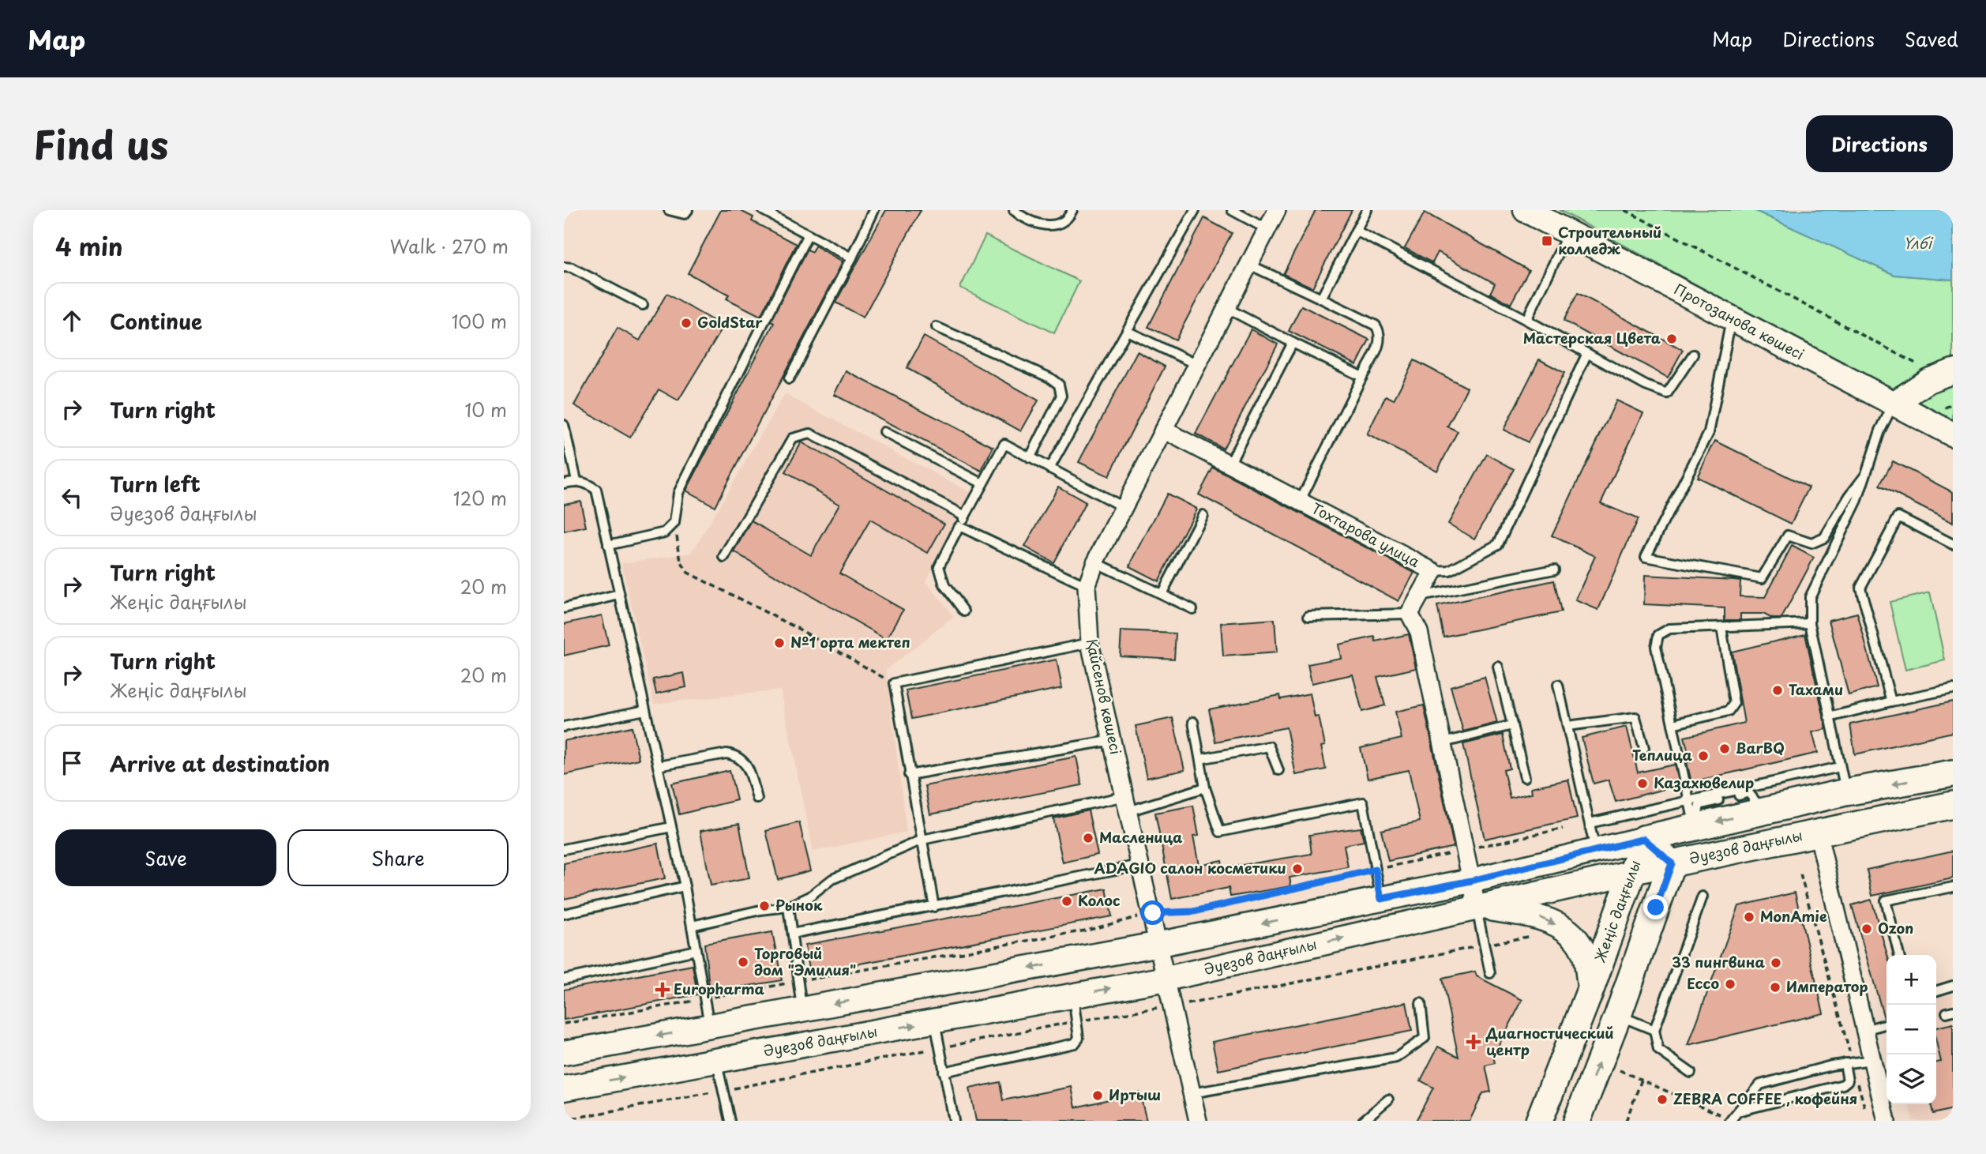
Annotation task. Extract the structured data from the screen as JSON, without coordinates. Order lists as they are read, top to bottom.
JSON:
{
  "streets": {
    "main road": ["Протозанова көшесі", "Әуезов даңғылы", "Жеңіс даңғылы"],
    "street": ["Тохтарова улица", "Қайсенов көшесі"]
  },
  "crossings": [
    ["Тохтарова улица", "Қайсенов көшесі"],
    ["Қайсенов көшесі", "Әуезов даңғылы"],
    ["Әуезов даңғылы", "Жеңіс даңғылы"]
  ],
  "water": ["Үлбі"],
  "places": {
    "transit": ["Строительный колледж"],
    "other": [
      "GoldStar",
      "Мастерская Цвета",
      "№1 орта мектеп",
      "Тахами",
      "BarBQ",
      "Теплица",
      "Казахювелир",
      "Масленица",
      "ADAGIO салон косметики",
      "Колос",
      "Рынок",
      "MonAmie",
      "Ozon",
      "Торговый дом \"Эмилия\"",
      "33 пингвина",
      "Ecco",
      "Император",
      "Иртыш",
      "ZEBRA COFFEE , кофейня"
    ],
    "health": ["Europharma", "Диагностический центр"]
  },
  "page": {
    "header": "Map",
    "nav": ["Map", "Directions", "Saved"],
    "title": "Find us",
    "buttons": [
      "Directions",
      ["Save", "Share"]
    ],
    "heading": ["4 min", "Walk · 270 m"],
    "list": [
      ["Continue", "100 m"],
      ["Turn right", "10 m"],
      ["Turn left", "Әуезов даңғылы", "120 m"],
      ["Turn right", "Жеңіс даңғылы", "20 m"],
      ["Turn right", "Жеңіс даңғылы", "20 m"],
      "Arrive at destination"
    ],
    "map_buttons": ["+", "−"]
  }
}
